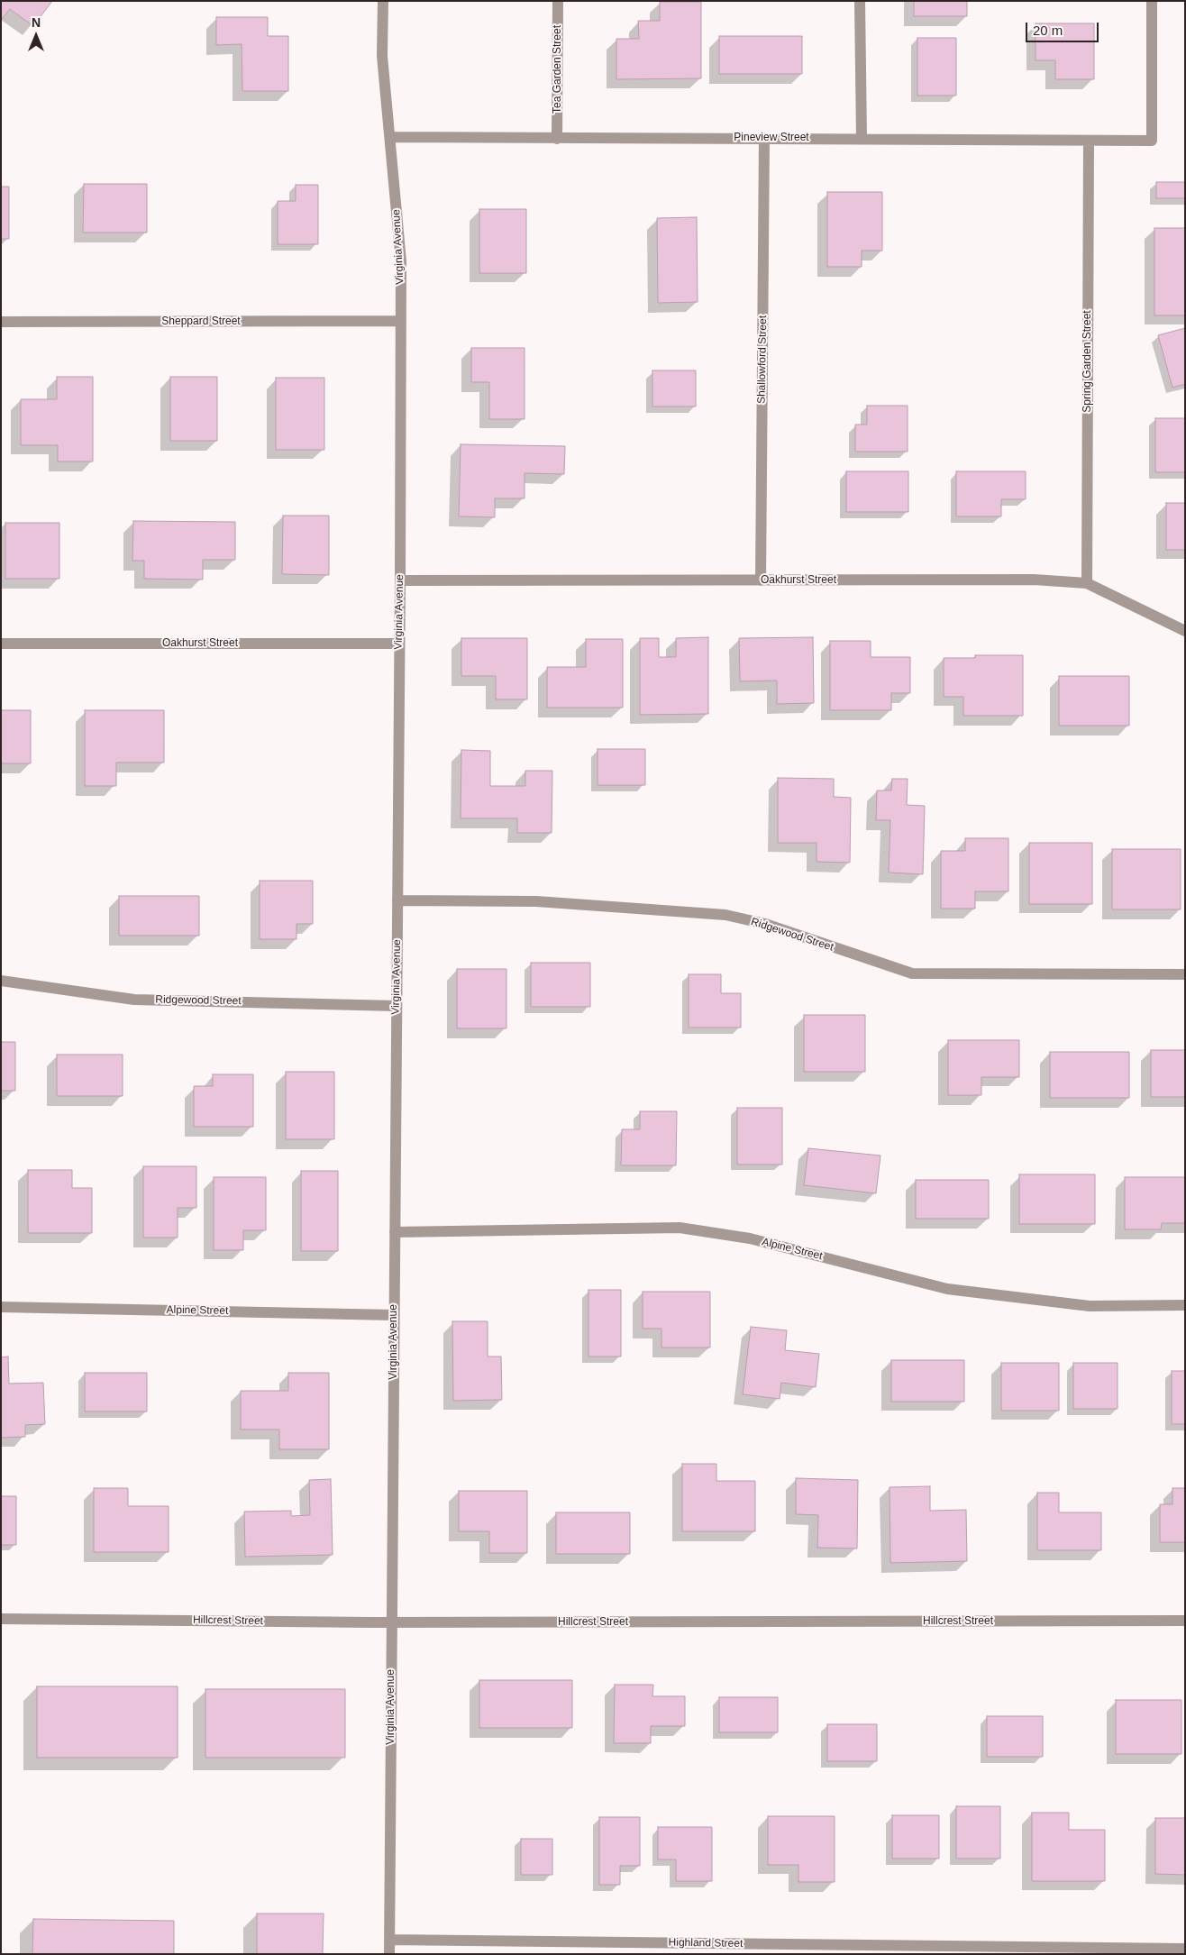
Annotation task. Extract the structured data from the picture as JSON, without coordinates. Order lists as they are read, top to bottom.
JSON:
{
  "streets": {
    "street": [
      "Tea Garden Street",
      "Pineview Street",
      "Virginia Avenue",
      "Sheppard Street",
      "Shallowford Street",
      "Spring Garden Street",
      "Oakhurst Street",
      "Ridgewood Street",
      "Alpine Street",
      "Hillcrest Street",
      "Highland Street"
    ]
  },
  "crossings": [
    ["Tea Garden Street", "Pineview Street"],
    ["Pineview Street", "Virginia Avenue"],
    ["Pineview Street", "Shallowford Street"],
    ["Pineview Street", "Spring Garden Street"],
    ["Virginia Avenue", "Sheppard Street"],
    ["Virginia Avenue", "Oakhurst Street"],
    ["Virginia Avenue", "Ridgewood Street"],
    ["Virginia Avenue", "Alpine Street"],
    ["Virginia Avenue", "Hillcrest Street"],
    ["Virginia Avenue", "Highland Street"],
    ["Shallowford Street", "Oakhurst Street"],
    ["Spring Garden Street", "Oakhurst Street"]
  ],
  "scale_bar": "20 m",
  "north": "top"
}
